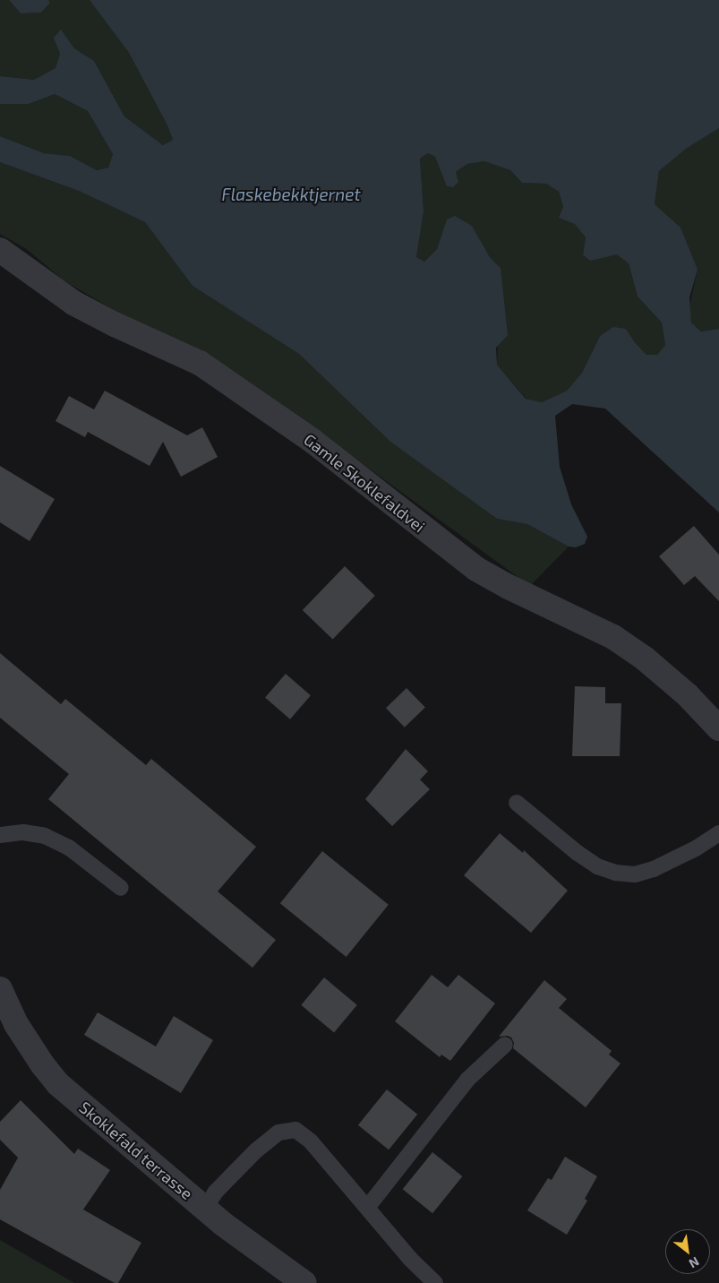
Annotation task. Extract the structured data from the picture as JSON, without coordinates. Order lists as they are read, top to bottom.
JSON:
{
  "streets": {
    "street": ["Gamle Skoklefaldvei", "Skoklefald terrasse"]
  },
  "water": ["Flaskebekktjernet"],
  "north": "bottom right"
}
